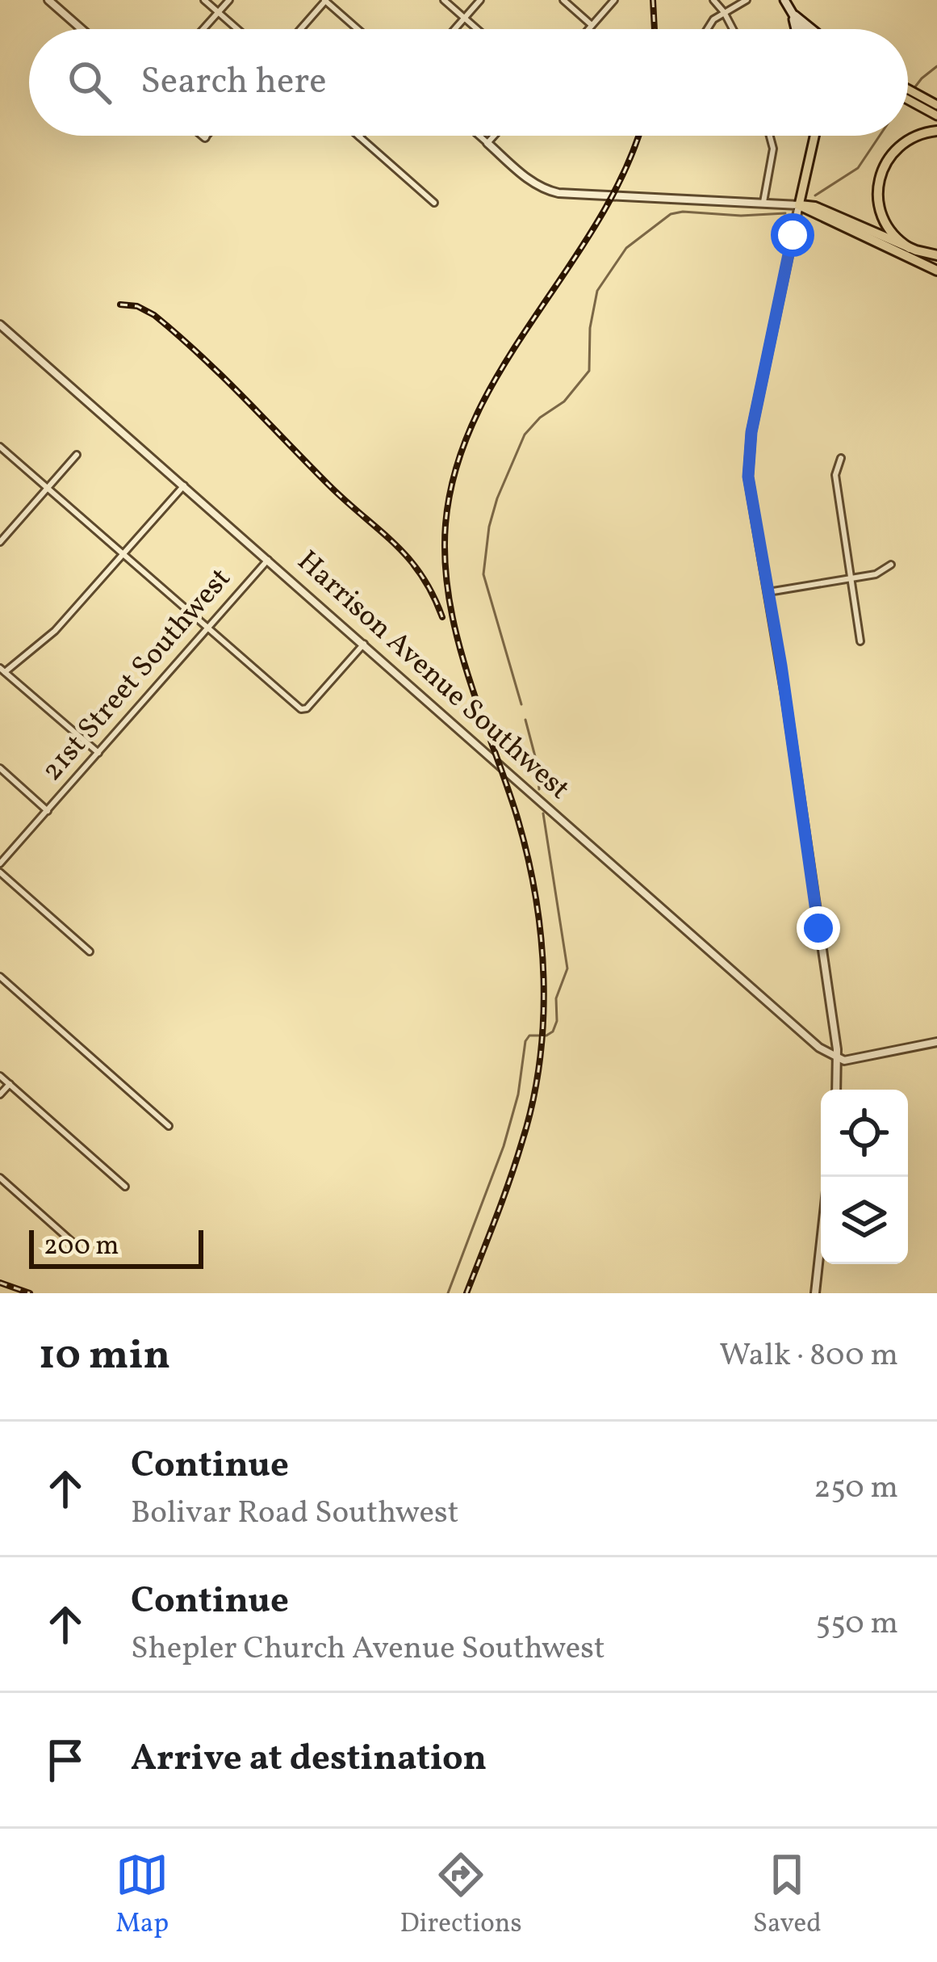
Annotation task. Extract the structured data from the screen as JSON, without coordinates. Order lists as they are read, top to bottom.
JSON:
{
  "streets": {
    "street": ["21st Street Southwest", "Harrison Avenue Southwest"]
  },
  "crossings": [
    ["21st Street Southwest", "Harrison Avenue Southwest"]
  ],
  "scale_bar": "200 m",
  "page": {
    "search": "Search here",
    "scale": "200 m",
    "heading": ["10 min", "Walk · 800 m"],
    "list": [
      ["Continue", "Bolivar Road Southwest", "250 m"],
      ["Continue", "Shepler Church Avenue Southwest", "550 m"],
      "Arrive at destination"
    ],
    "nav": ["Map", "Directions", "Saved"]
  }
}
